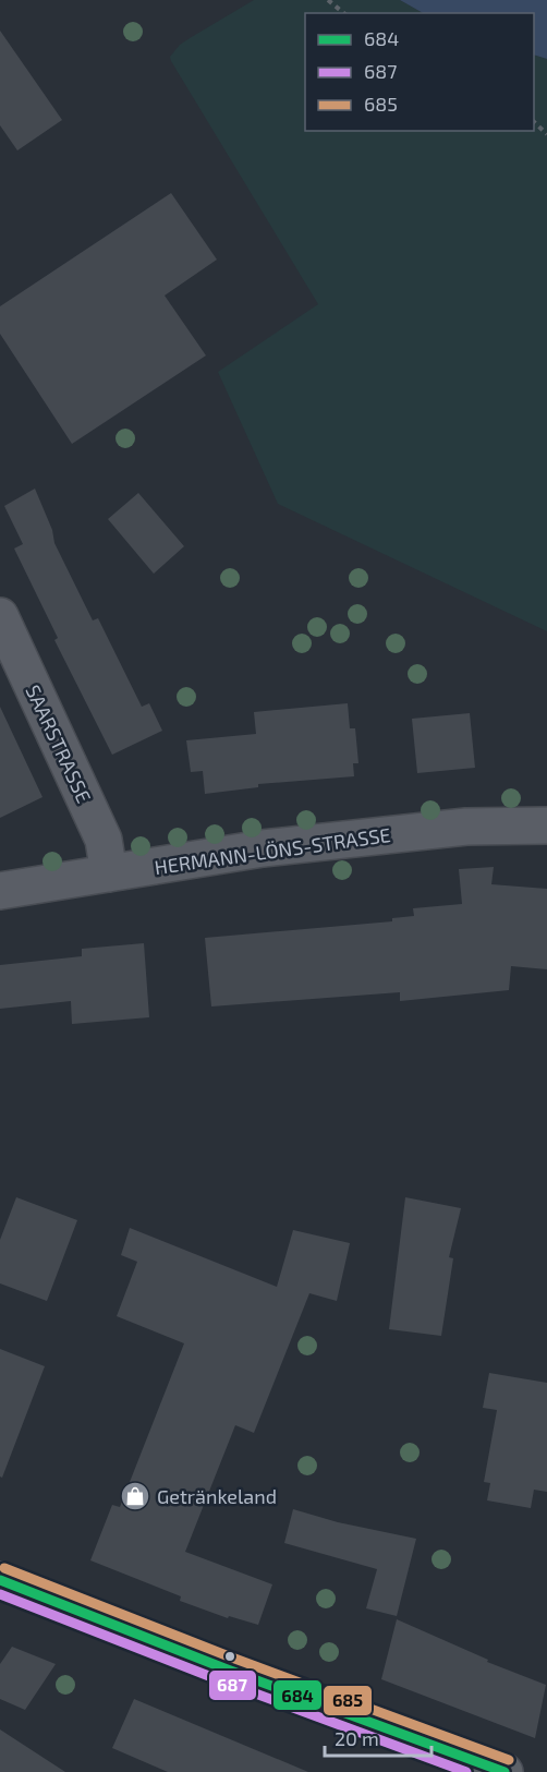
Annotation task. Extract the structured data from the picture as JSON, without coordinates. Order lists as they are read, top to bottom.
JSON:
{
  "streets": {
    "street": ["SAARSTRASSE", "HERMANN-LÖNS-STRASSE"]
  },
  "crossings": [
    ["SAARSTRASSE", "HERMANN-LÖNS-STRASSE"]
  ],
  "places": {
    "shop": ["Getränkeland"]
  },
  "lines": ["transit line 685", "transit line 684", "transit line 687"],
  "legend": ["684", "687", "685"],
  "scale_bar": "20 m"
}
